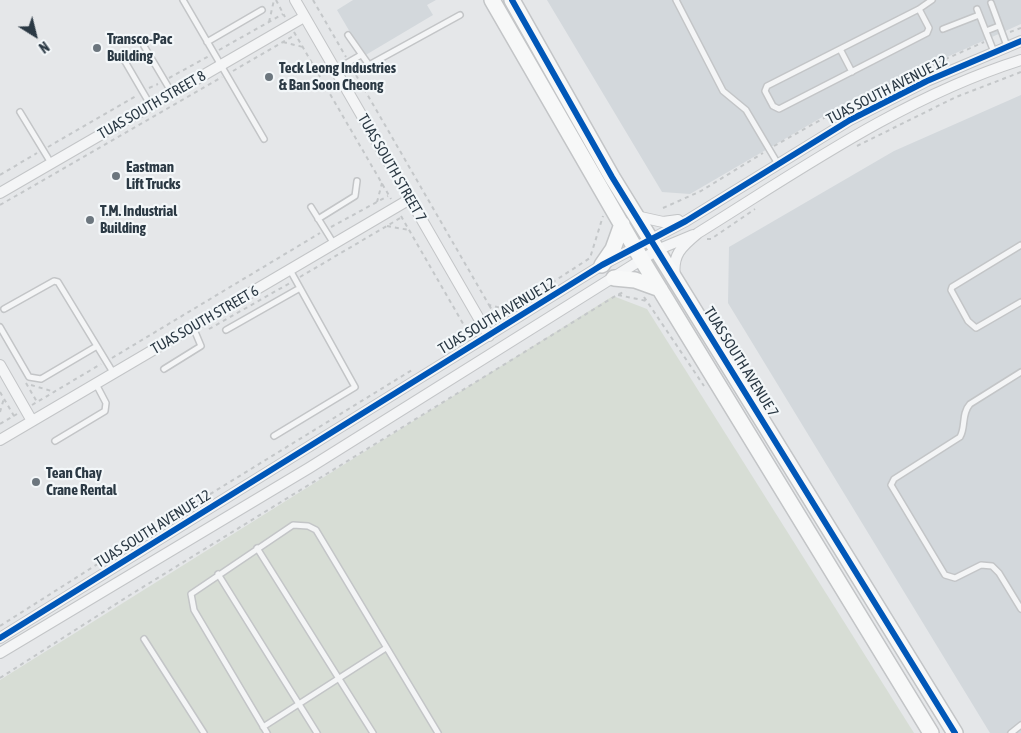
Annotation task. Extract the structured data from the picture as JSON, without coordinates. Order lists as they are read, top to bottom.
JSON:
{
  "streets": {
    "street": [
      "TUAS SOUTH AVENUE 12",
      "TUAS SOUTH STREET 8",
      "TUAS SOUTH STREET 7",
      "TUAS SOUTH STREET 6",
      "TUAS SOUTH AVENUE 7"
    ]
  },
  "crossings": [
    ["TUAS SOUTH AVENUE 12", "TUAS SOUTH STREET 7"],
    ["TUAS SOUTH AVENUE 12", "TUAS SOUTH AVENUE 7"],
    ["TUAS SOUTH STREET 8", "TUAS SOUTH STREET 7"],
    ["TUAS SOUTH STREET 7", "TUAS SOUTH STREET 6"]
  ],
  "places": [
    "Transco-Pac Building",
    "Teck Leong Industries & Ban Soon Cheong",
    "Eastman Lift Trucks",
    "T.M. Industrial Building",
    "Tean Chay Crane Rental"
  ],
  "north": "bottom right"
}
